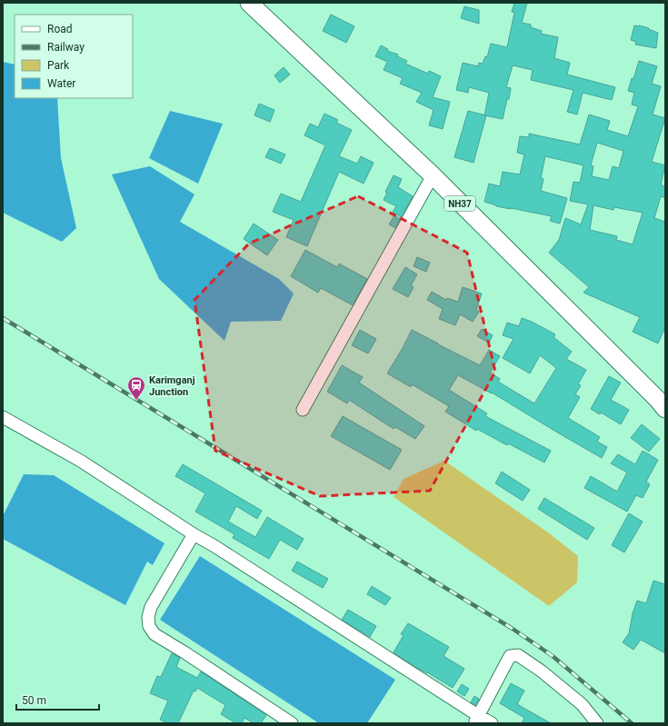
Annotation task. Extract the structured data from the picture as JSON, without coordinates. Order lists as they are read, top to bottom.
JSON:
{
  "streets": {
    "highway": ["NH37"]
  },
  "places": {
    "station": ["Karimganj Junction"]
  },
  "legend": [
    "Road",
    "Railway",
    "Park",
    "Water"
  ],
  "scale_bar": "50 m"
}
